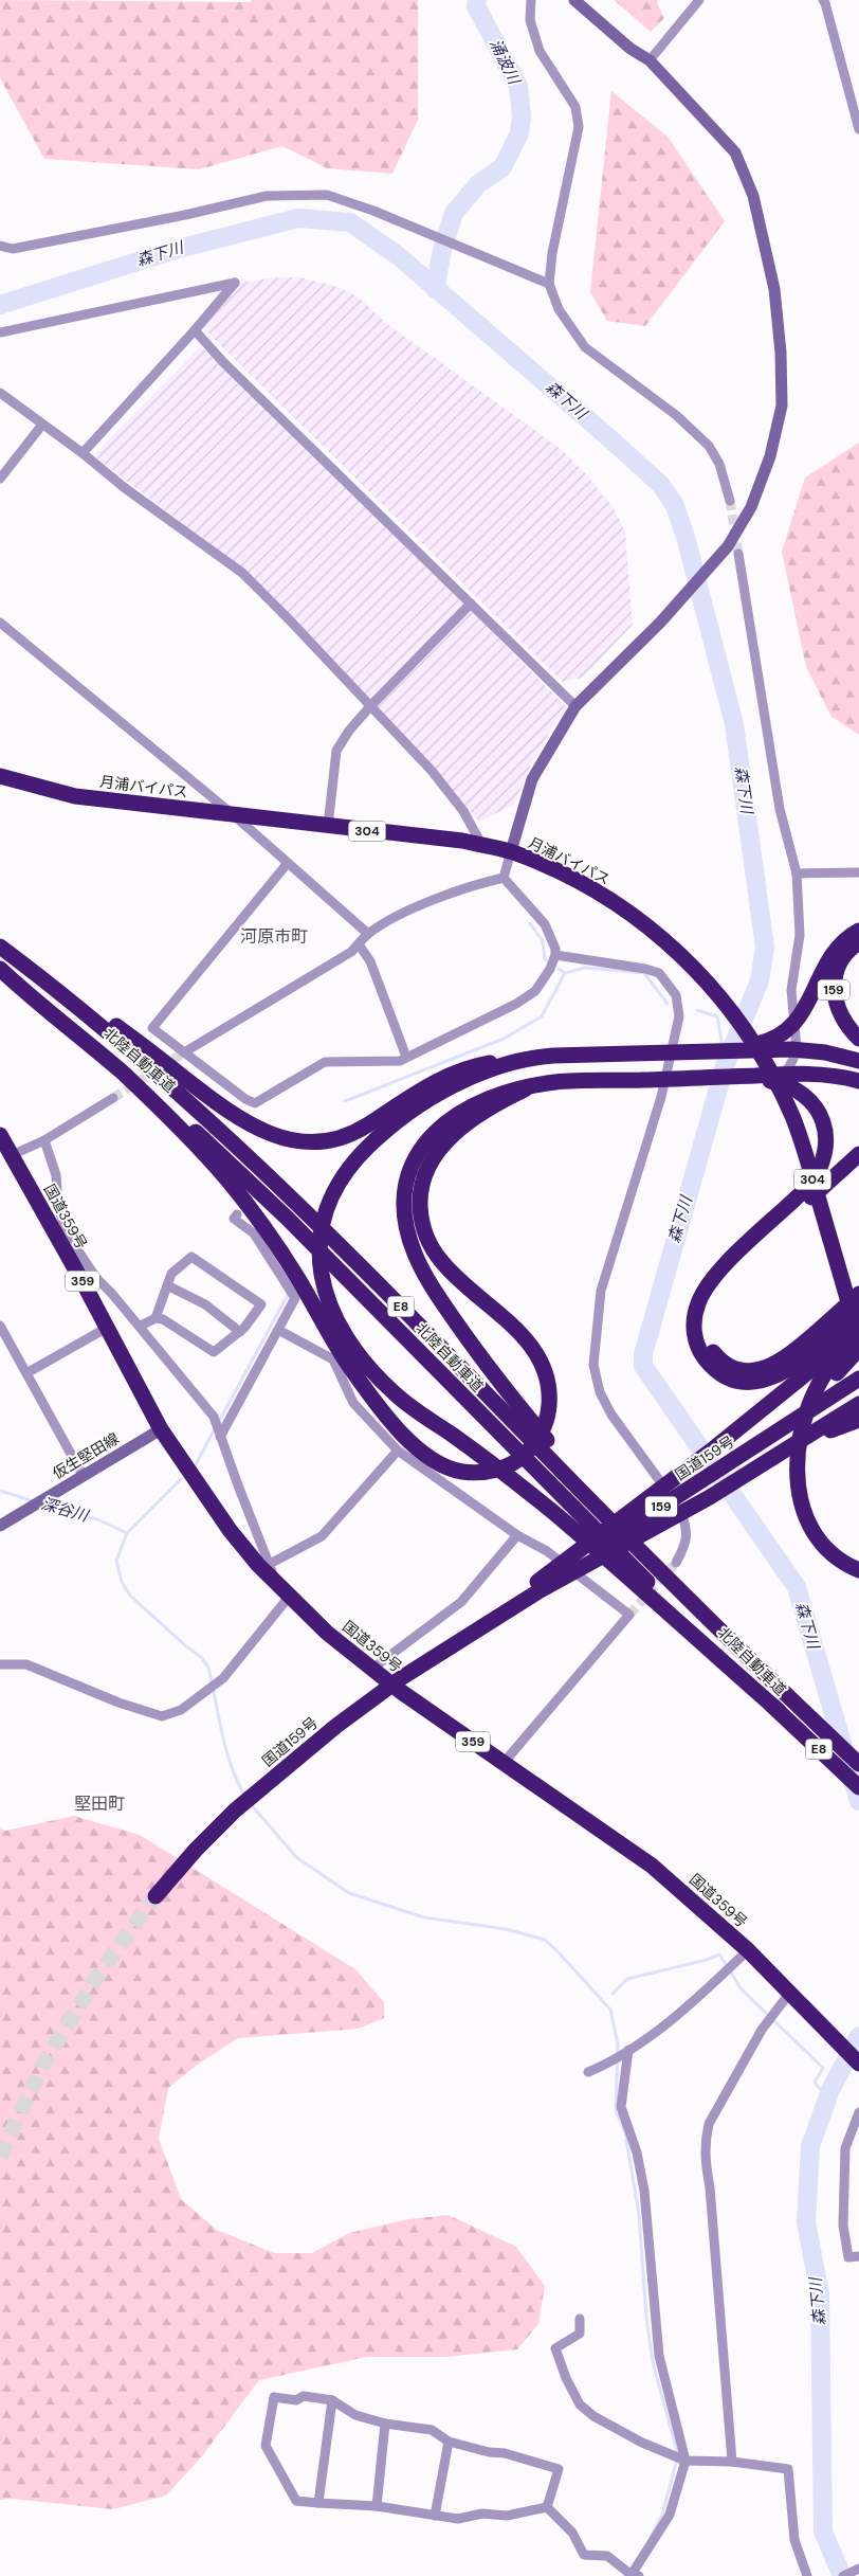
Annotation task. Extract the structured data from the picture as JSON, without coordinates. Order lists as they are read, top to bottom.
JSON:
{
  "streets": {
    "highway": [
      "月浦バイパス",
      "304",
      "159",
      "北陸自動車道",
      "国道359号",
      "359",
      "E8",
      "国道159号"
    ],
    "street": ["仮生堅田線"]
  },
  "crossings": [
    ["月浦バイパス", "159"],
    ["159", "国道159号"],
    ["国道359号", "仮生堅田線"]
  ],
  "districts": ["河原市町", "堅田町"],
  "water": ["涌波川", "森下川", "深谷川"]
}
